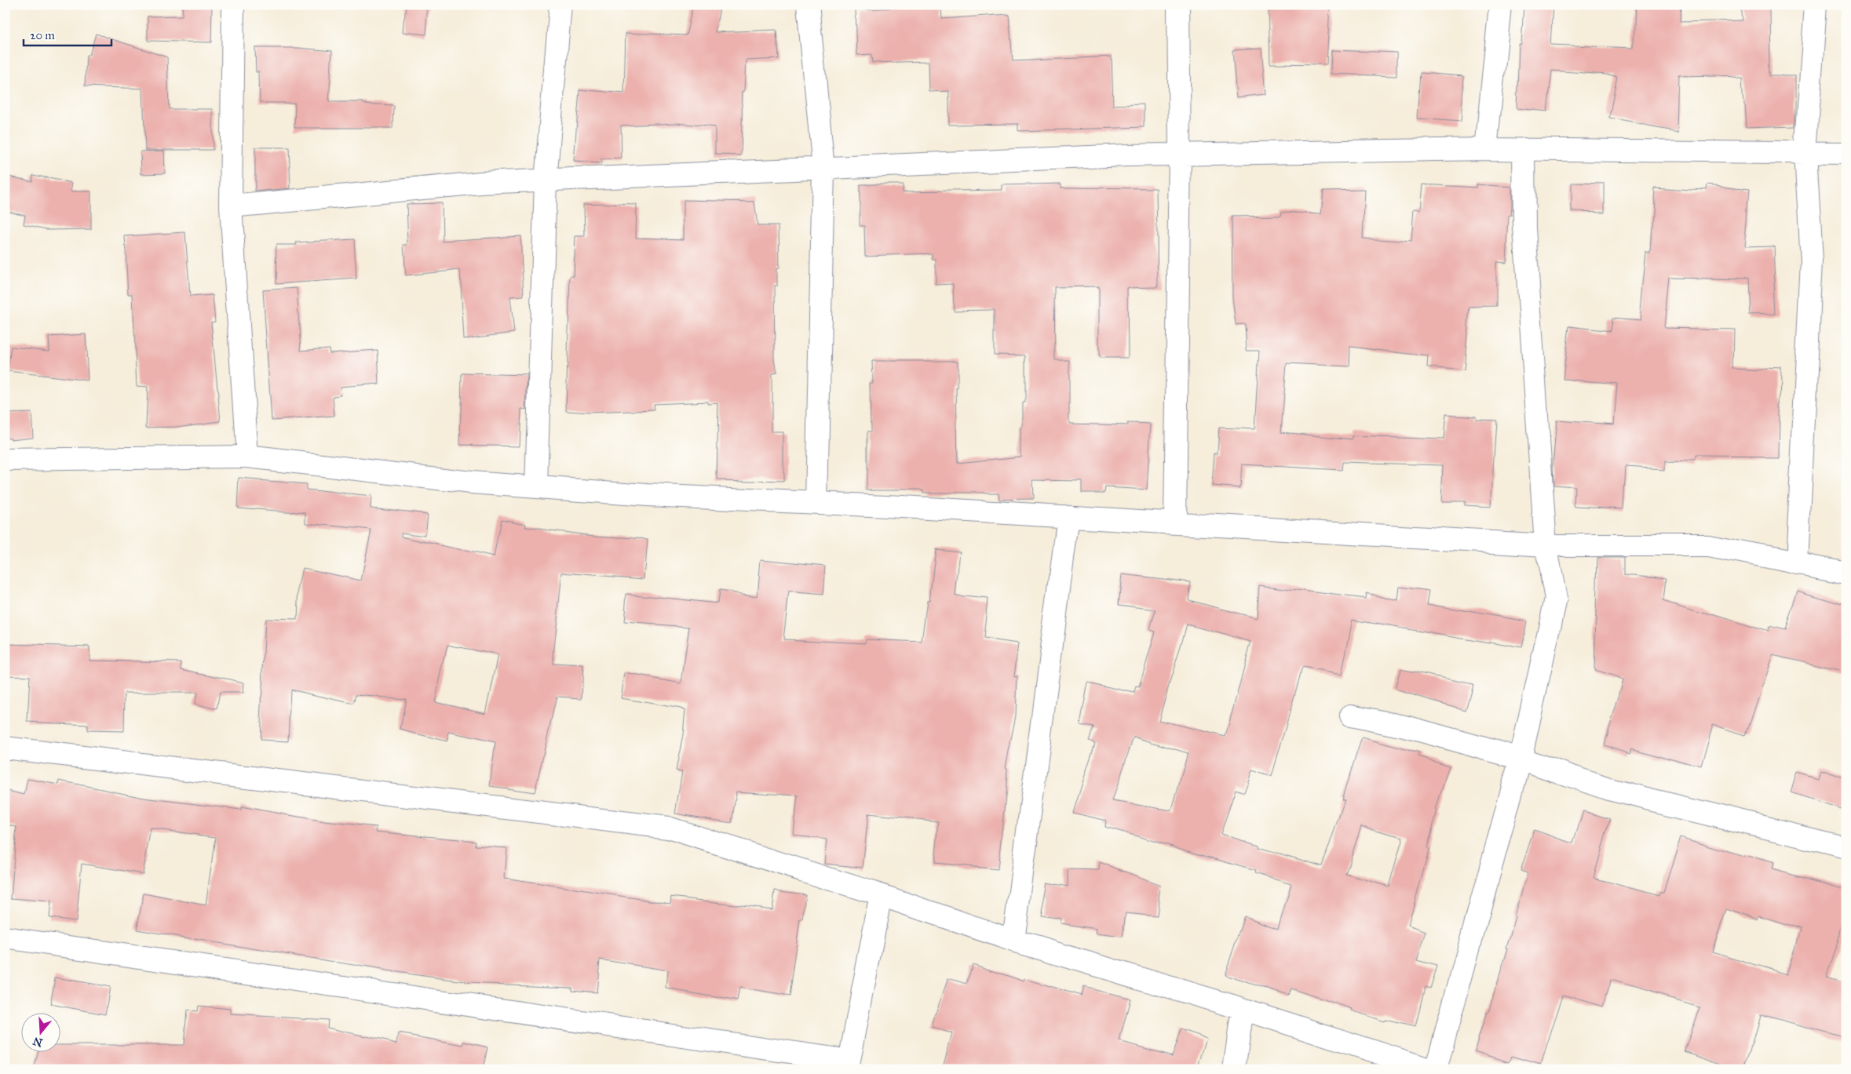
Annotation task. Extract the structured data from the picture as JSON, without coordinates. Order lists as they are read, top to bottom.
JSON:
{
  "scale_bar": "20 m",
  "north": "bottom"
}
